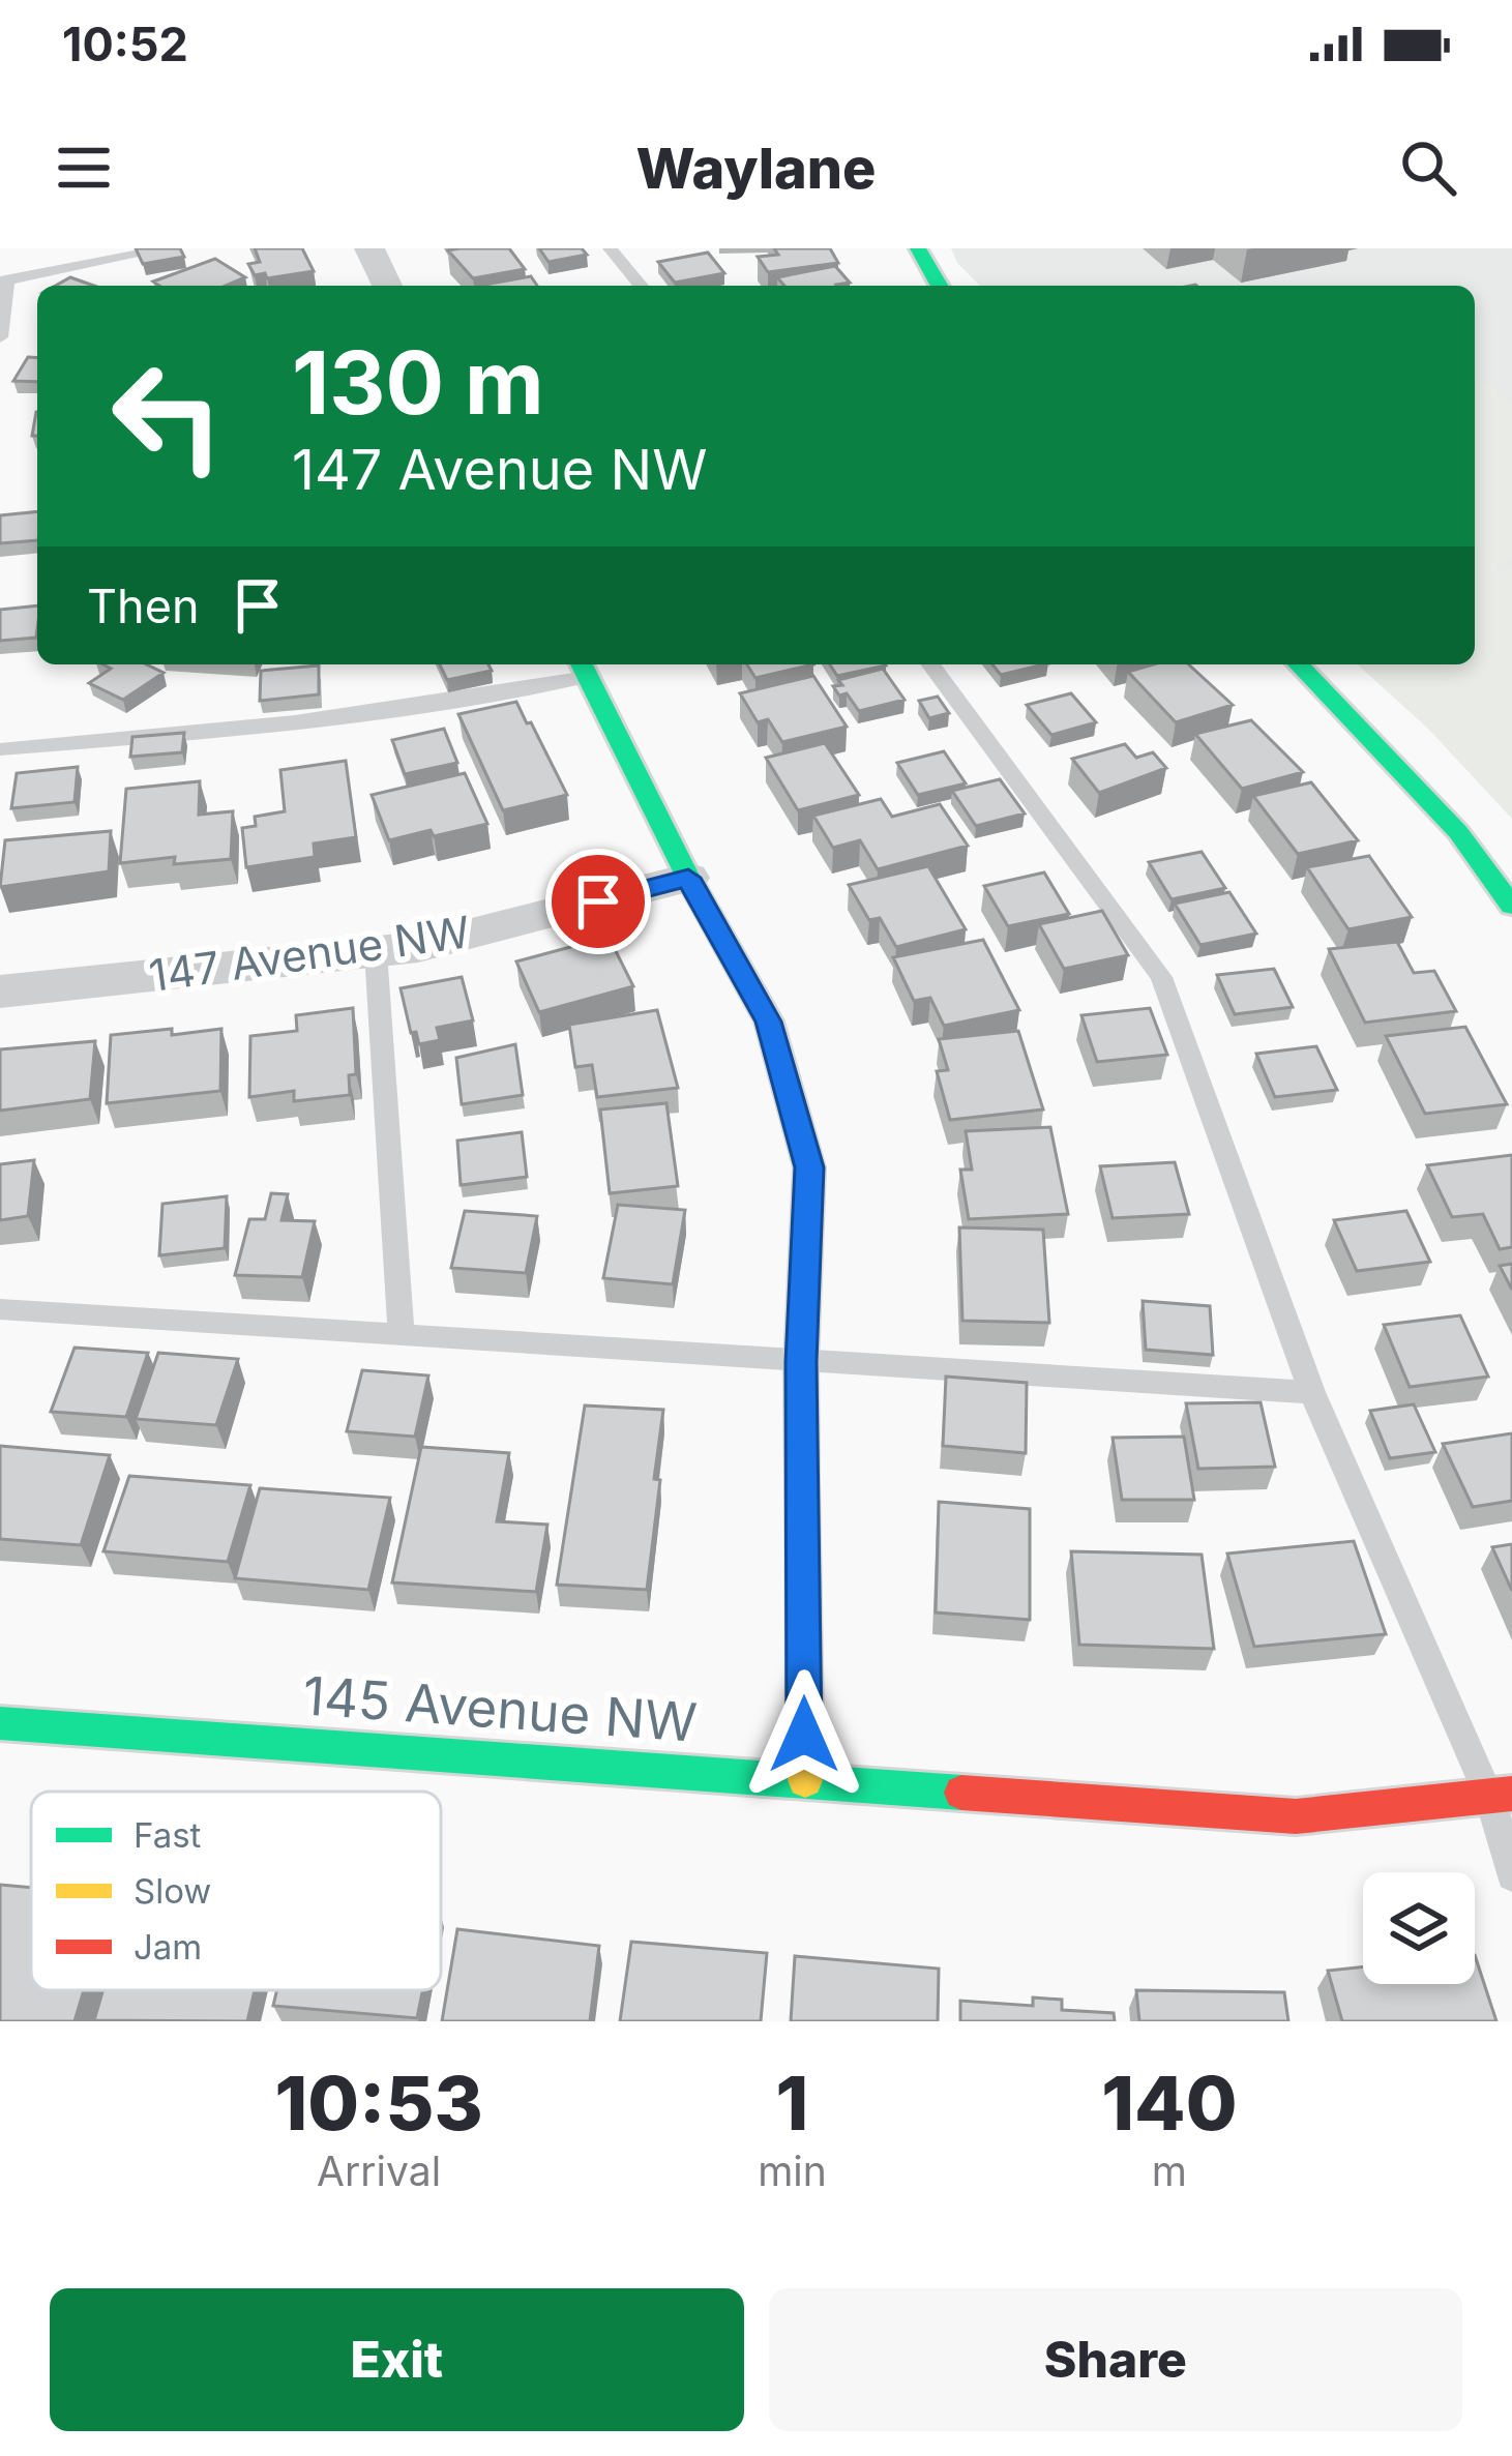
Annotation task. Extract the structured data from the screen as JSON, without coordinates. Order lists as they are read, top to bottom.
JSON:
{
  "streets": {
    "street": ["147 Avenue NW", "145 Avenue NW"]
  },
  "legend": ["Fast", "Slow", "Jam"],
  "page": {
    "status": "10:52",
    "header": "Waylane",
    "turn": ["130 m", "147 Avenue NW"],
    "then": "Then",
    "eta": [
      "10:53",
      "Arrival",
      "1",
      "min",
      "140",
      "m"
    ],
    "buttons": ["Exit", "Share"]
  }
}
